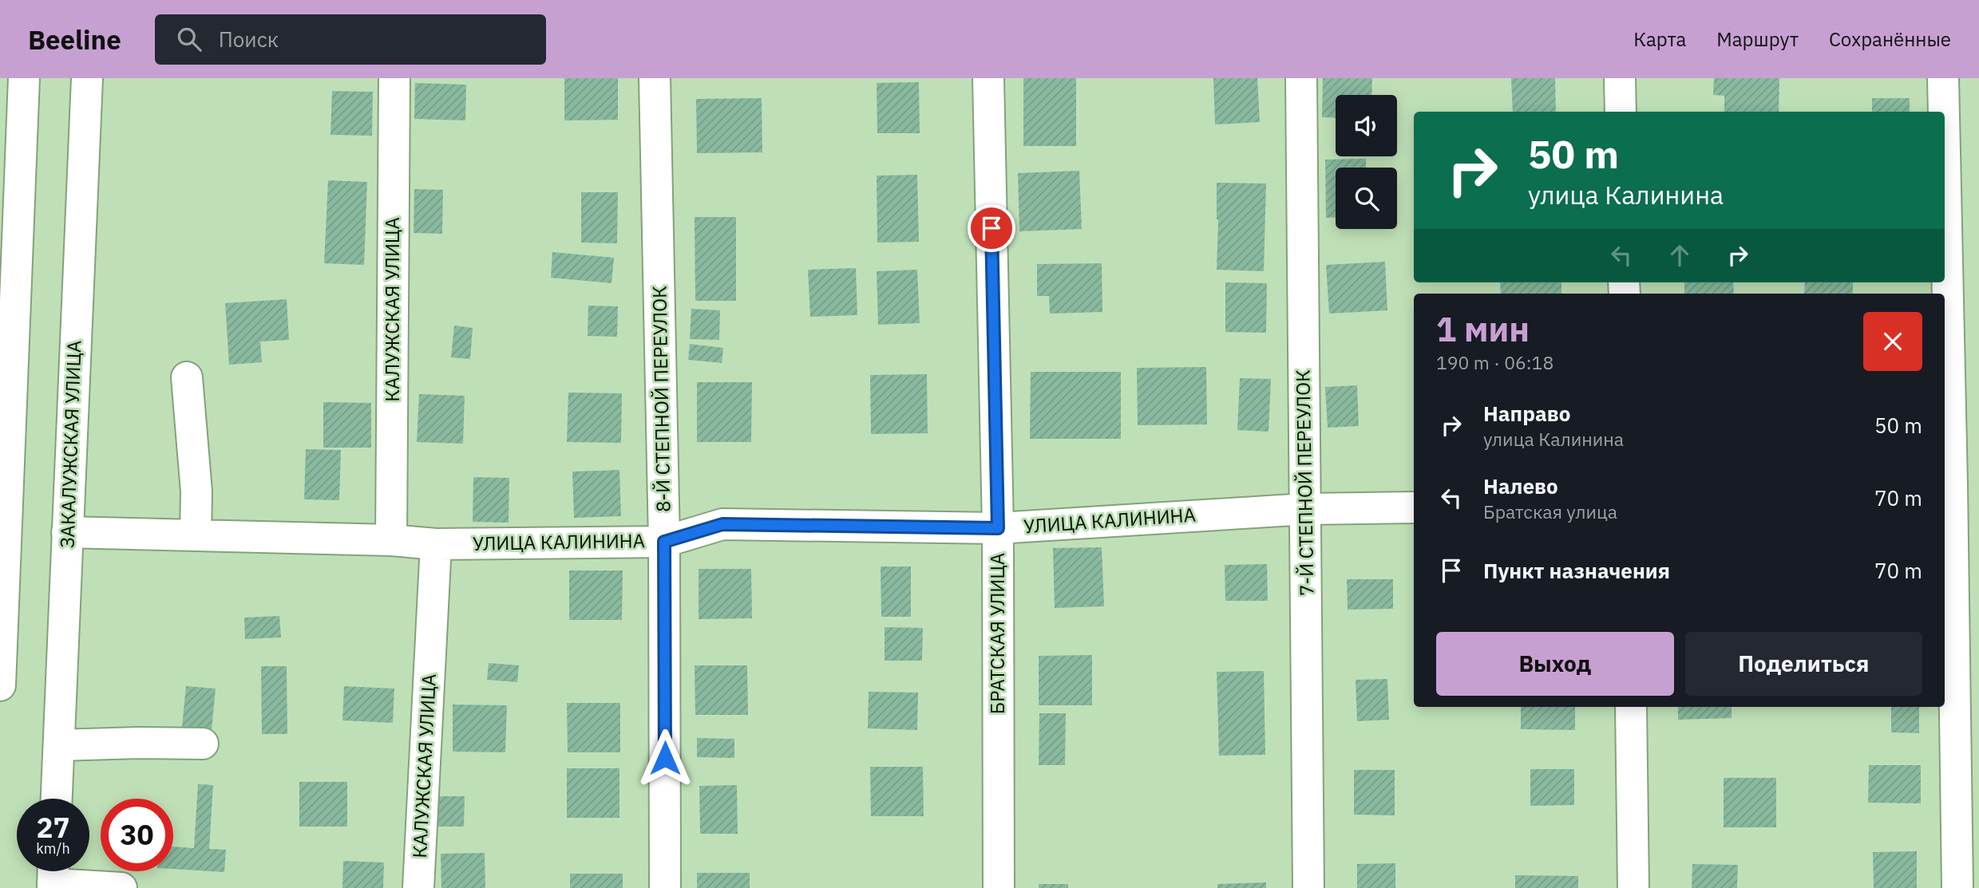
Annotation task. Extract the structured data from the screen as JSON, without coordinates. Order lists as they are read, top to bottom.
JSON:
{
  "streets": {
    "main road": [
      "КАЛУЖСКАЯ УЛИЦА",
      "8-Й СТЕПНОЙ ПЕРЕУЛОК",
      "ЗАКАЛУЖСКАЯ УЛИЦА",
      "7-Й СТЕПНОЙ ПЕРЕУЛОК",
      "УЛИЦА КАЛИНИНА",
      "БРАТСКАЯ УЛИЦА"
    ]
  },
  "crossings": [
    ["КАЛУЖСКАЯ УЛИЦА", "УЛИЦА КАЛИНИНА"],
    ["8-Й СТЕПНОЙ ПЕРЕУЛОК", "УЛИЦА КАЛИНИНА"],
    ["ЗАКАЛУЖСКАЯ УЛИЦА", "УЛИЦА КАЛИНИНА"],
    ["7-Й СТЕПНОЙ ПЕРЕУЛОК", "УЛИЦА КАЛИНИНА"],
    ["УЛИЦА КАЛИНИНА", "БРАТСКАЯ УЛИЦА"]
  ],
  "page": {
    "header": "Beeline",
    "search": "Поиск",
    "nav": ["Карта", "Маршрут", "Сохранённые"],
    "turn": ["50 m", "улица Калинина"],
    "heading": ["1 мин", "190 m · 06:18"],
    "list": [
      {
        "name": "Направо",
        "note": "улица Калинина",
        "value": "50 m"
      },
      {
        "name": "Налево",
        "note": "Братская улица",
        "value": "70 m"
      },
      {
        "name": "Пункт назначения",
        "value": "70 m"
      }
    ],
    "buttons": ["Выход", "Поделиться"],
    "speed": "27 km/h",
    "limit": "30"
  }
}
